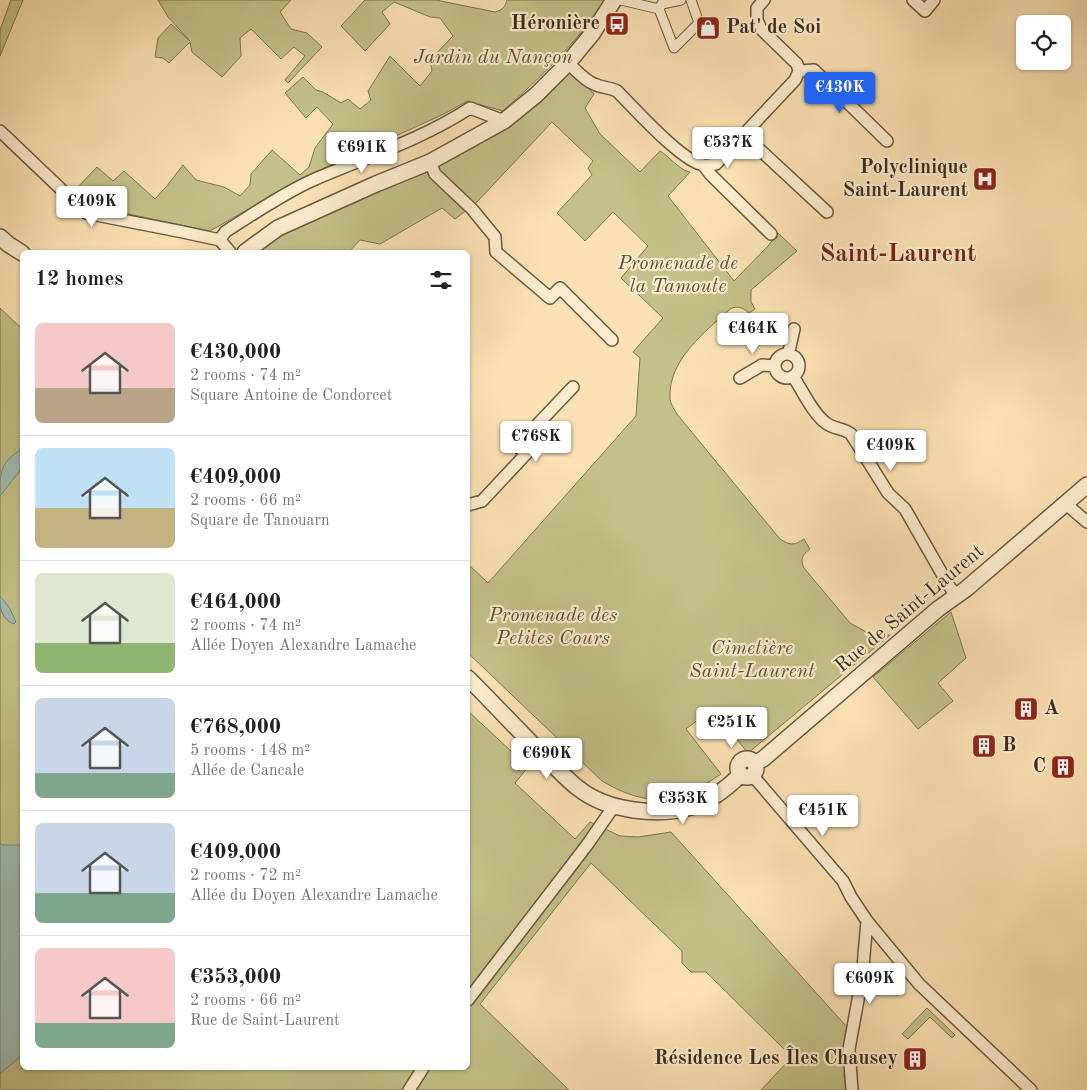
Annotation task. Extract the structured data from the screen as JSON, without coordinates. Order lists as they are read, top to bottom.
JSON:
{
  "streets": {
    "street": ["Rue de Saint-Laurent"]
  },
  "districts": ["Saint-Laurent"],
  "parks": [
    "Jardin du Nançon",
    "Promenade de la Tamoute",
    "Promenade des Petites Cours",
    "Cimetière Saint-Laurent"
  ],
  "places": {
    "bus stop": ["Héronière"],
    "shop": ["Pat' de Soi"],
    "hospital": ["Polyclinique Saint-Laurent"],
    "building": [
      "A",
      "B",
      "C",
      "Résidence Les Îles Chausey"
    ]
  },
  "page": {
    "price": [
      "€430K",
      "€537K",
      "€691K",
      "€409K",
      "€464K",
      "€768K",
      "€409K",
      "€251K",
      "€690K",
      "€353K",
      "€451K",
      "€609K"
    ],
    "heading": "12 homes",
    "list": [
      {
        "name": "€430,000",
        "note": "2 rooms · 74 m² · Square Antoine de Condorcet"
      },
      {
        "name": "€409,000",
        "note": "2 rooms · 66 m² · Square de Tanouarn"
      },
      {
        "name": "€464,000",
        "note": "2 rooms · 74 m² · Allée Doyen Alexandre Lamache"
      },
      {
        "name": "€768,000",
        "note": "5 rooms · 148 m² · Allée de Cancale"
      },
      {
        "name": "€409,000",
        "note": "2 rooms · 72 m² · Allée du Doyen Alexandre Lamache"
      },
      {
        "name": "€353,000",
        "note": "2 rooms · 66 m² · Rue de Saint-Laurent"
      }
    ]
  }
}
